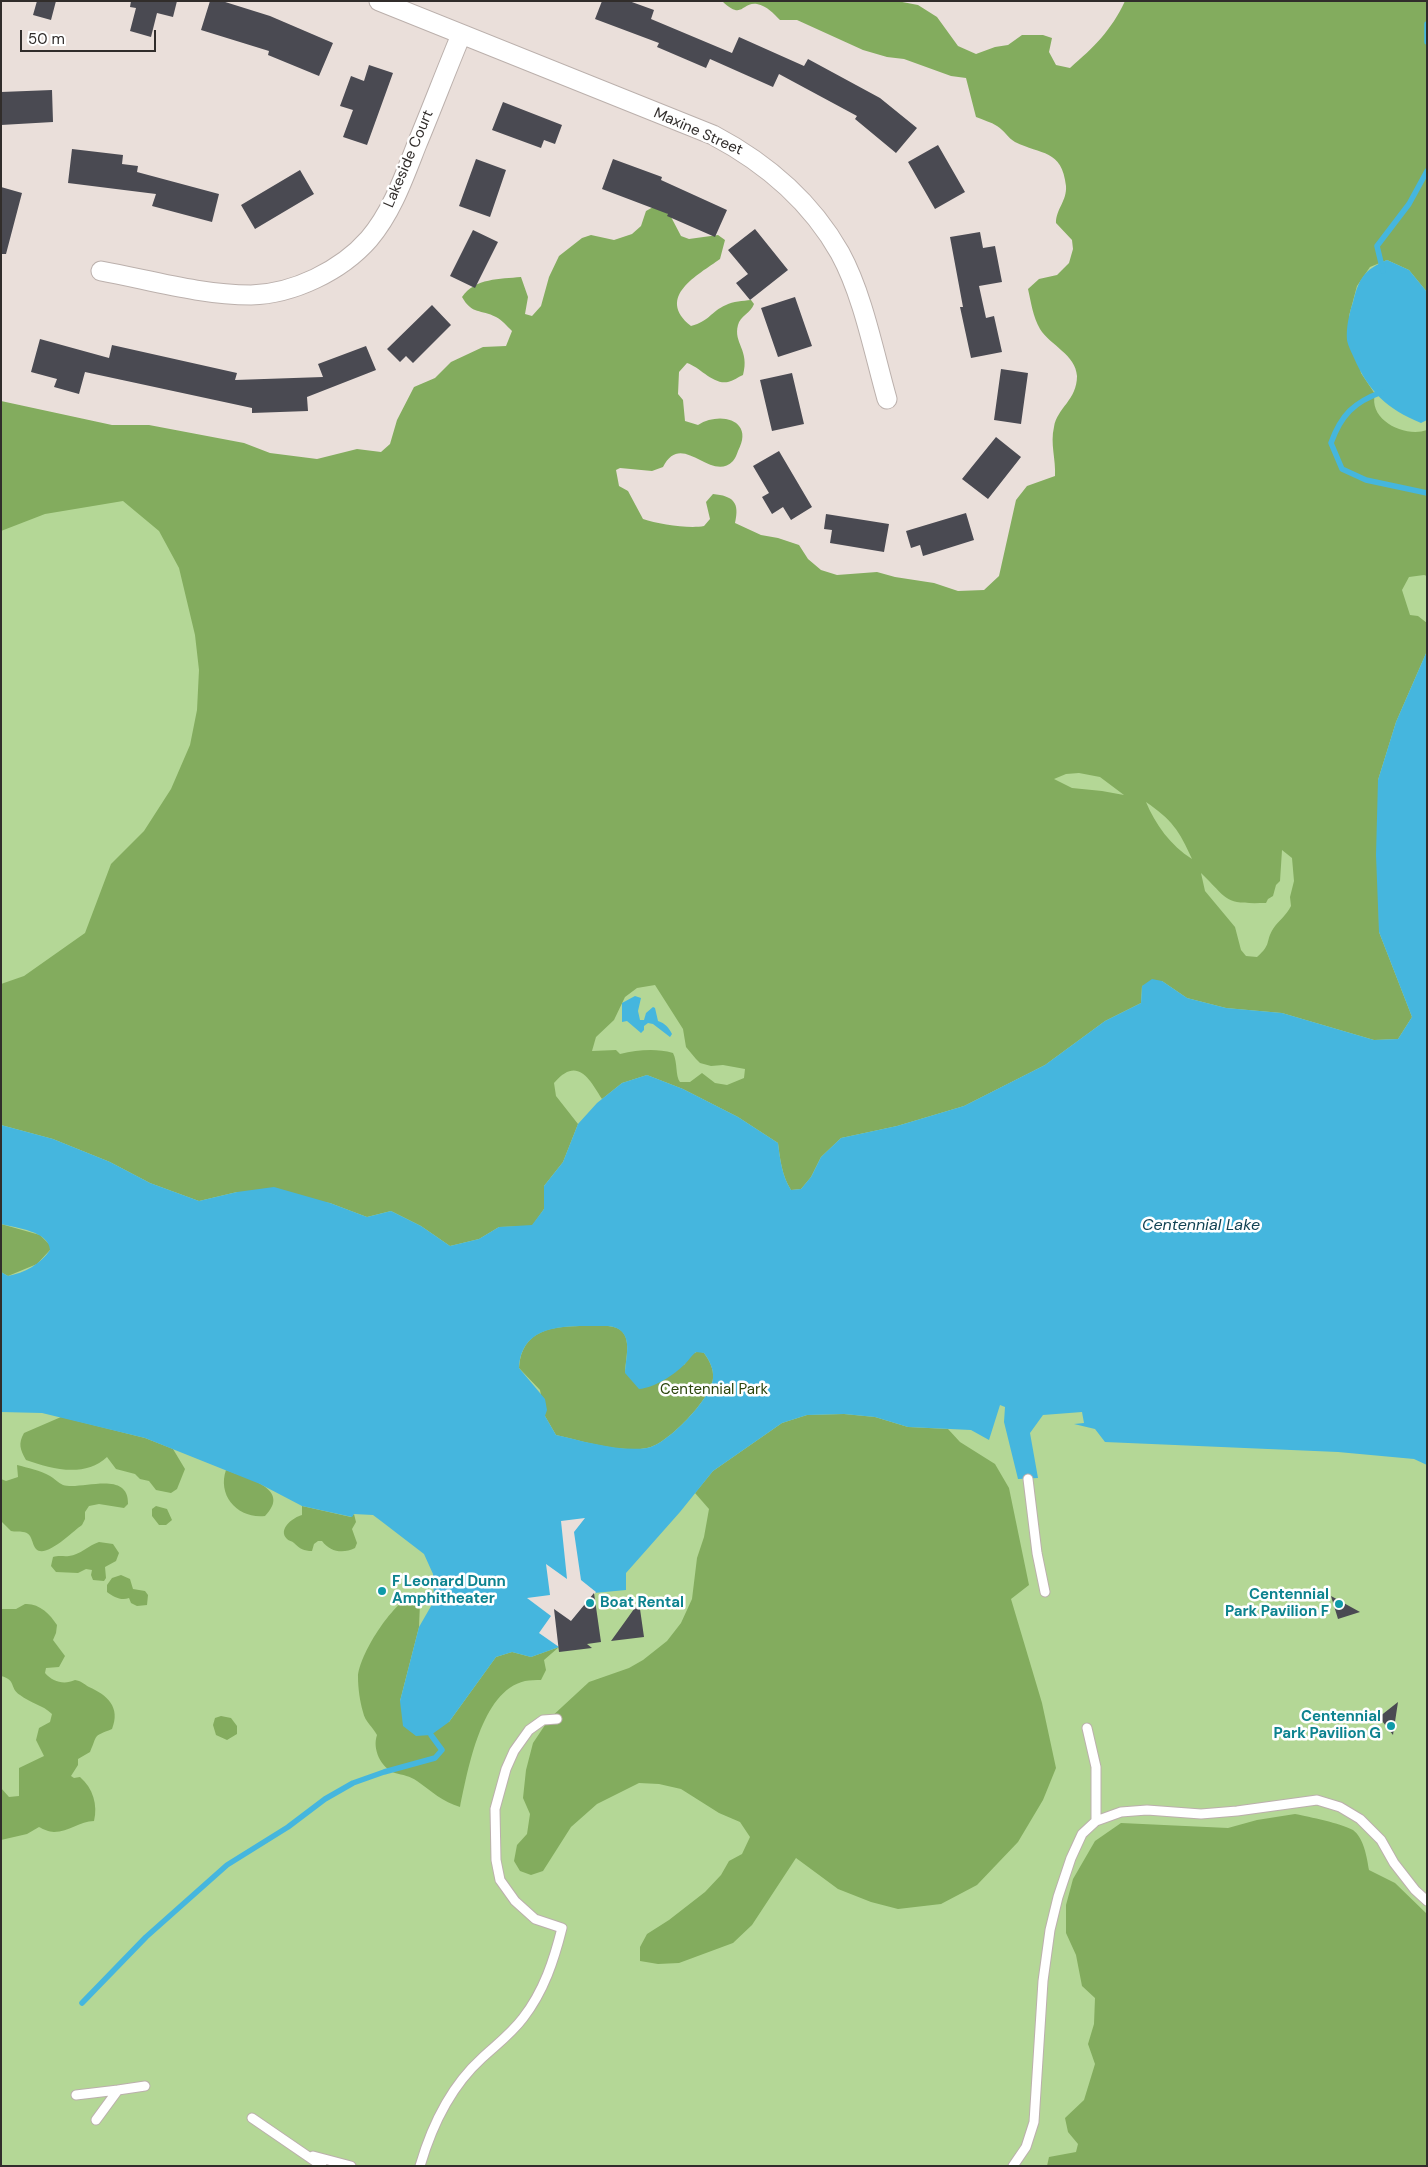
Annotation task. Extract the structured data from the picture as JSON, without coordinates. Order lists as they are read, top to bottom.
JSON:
{
  "streets": {
    "street": ["Maxine Street", "Lakeside Court"]
  },
  "crossings": [
    ["Maxine Street", "Lakeside Court"]
  ],
  "water": ["Centennial Lake"],
  "parks": ["Centennial Park"],
  "places": [
    "F Leonard Dunn Amphitheater",
    "Boat Rental",
    "Centennial Park Pavilion F",
    "Centennial Park Pavilion G"
  ],
  "scale_bar": "50 m"
}
